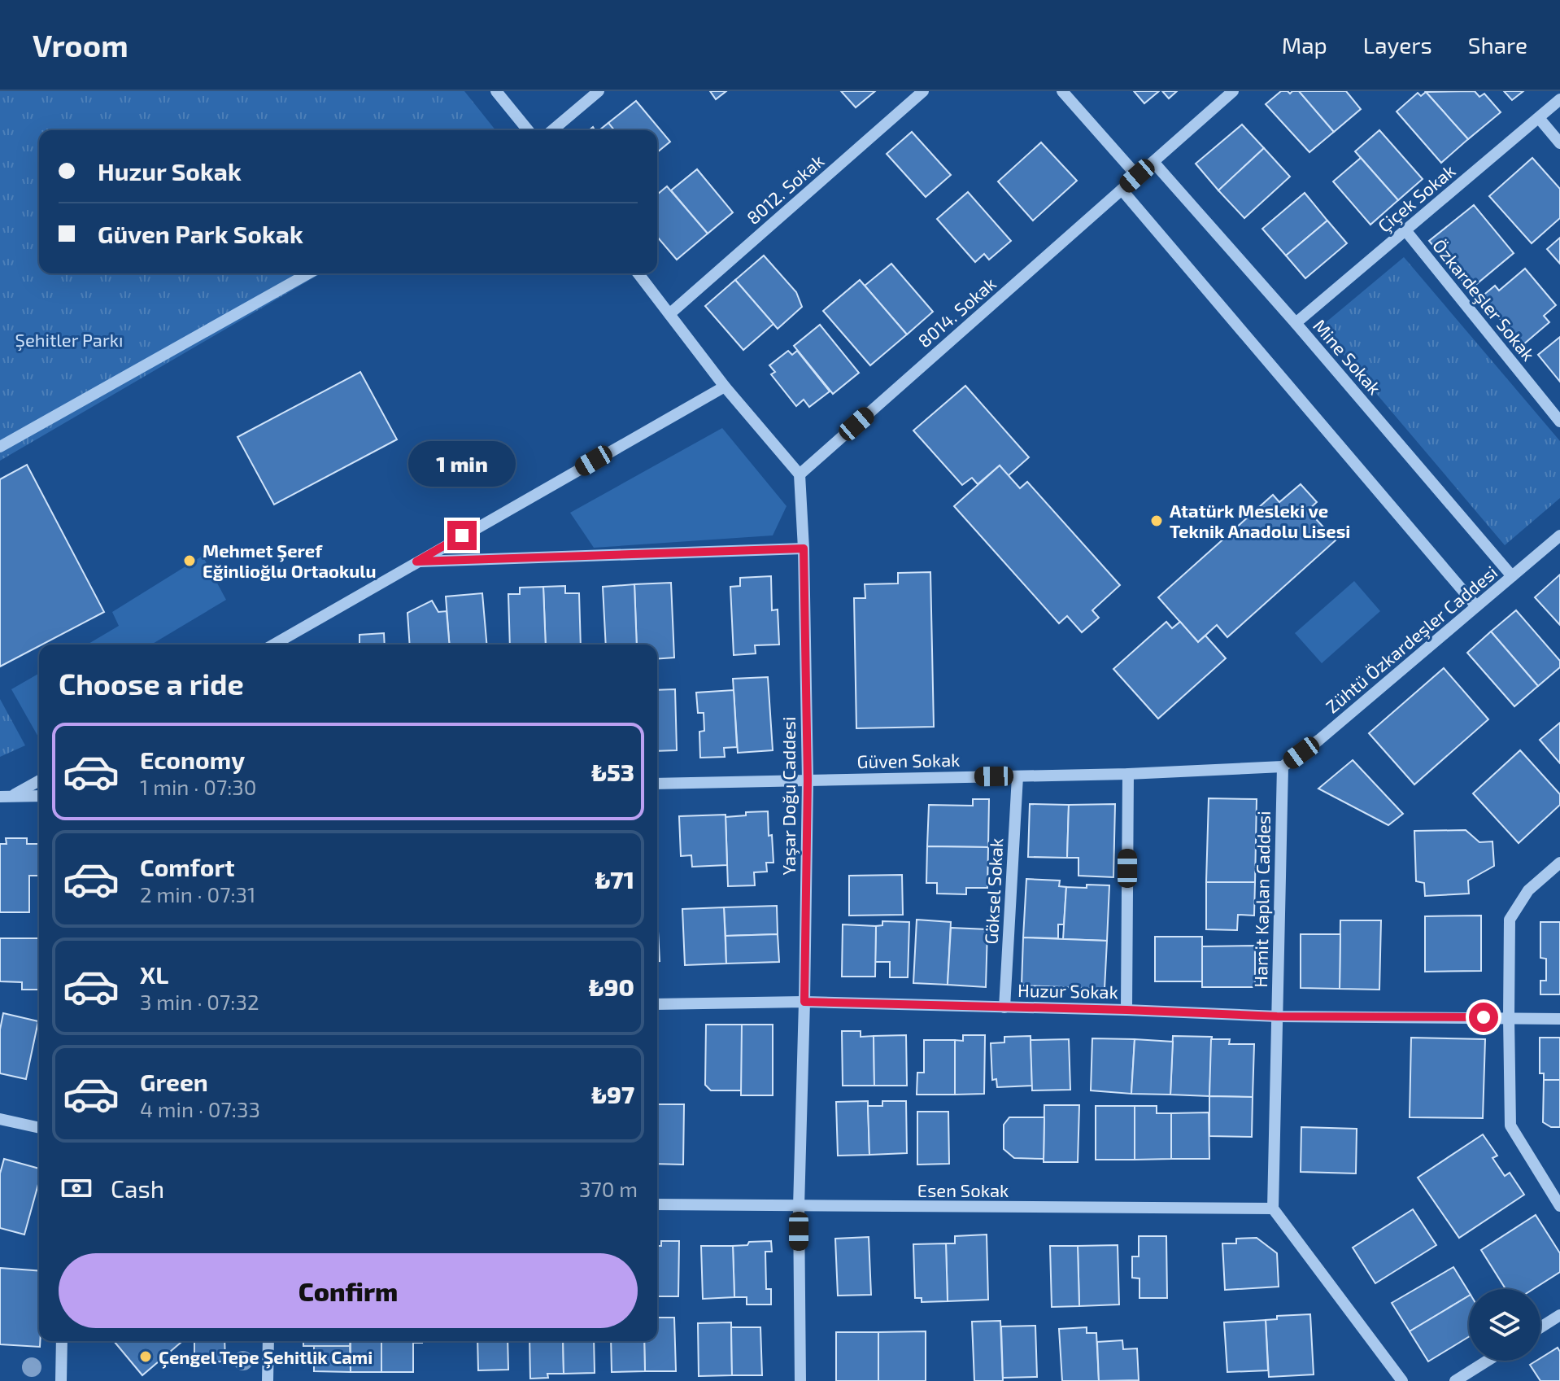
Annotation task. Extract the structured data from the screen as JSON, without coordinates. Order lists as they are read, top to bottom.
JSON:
{
  "streets": {
    "street": [
      "8012. Sokak",
      "Çiçek Sokak",
      "Özkardeşler Sokak",
      "8014. Sokak",
      "Mine Sokak",
      "Zühtü Özkardeşler Caddesi",
      "Güven Sokak",
      "Yaşar Doğu Caddesi",
      "Göksel Sokak",
      "Hamit Kaplan Caddesi",
      "Huzur Sokak",
      "Esen Sokak"
    ]
  },
  "crossings": [
    ["Çiçek Sokak", "Özkardeşler Sokak"],
    ["Çiçek Sokak", "Mine Sokak"],
    ["8014. Sokak", "Mine Sokak"],
    ["8014. Sokak", "Yaşar Doğu Caddesi"],
    ["Mine Sokak", "Zühtü Özkardeşler Caddesi"],
    ["Zühtü Özkardeşler Caddesi", "Güven Sokak"],
    ["Zühtü Özkardeşler Caddesi", "Hamit Kaplan Caddesi"],
    ["Güven Sokak", "Yaşar Doğu Caddesi"],
    ["Güven Sokak", "Göksel Sokak"],
    ["Güven Sokak", "Hamit Kaplan Caddesi"],
    ["Yaşar Doğu Caddesi", "Huzur Sokak"],
    ["Yaşar Doğu Caddesi", "Esen Sokak"],
    ["Göksel Sokak", "Huzur Sokak"],
    ["Hamit Kaplan Caddesi", "Huzur Sokak"],
    ["Hamit Kaplan Caddesi", "Esen Sokak"]
  ],
  "parks": ["Şehitler Parkı"],
  "places": ["Atatürk Mesleki ve Teknik Anadolu Lisesi", "Mehmet Şeref Eğinlioğlu Ortaokulu", "Çengel Tepe Şehitlik Cami"],
  "page": {
    "header": "Vroom",
    "nav": ["Map", "Layers", "Share"],
    "banner": ["Huzur Sokak", "Güven Park Sokak"],
    "bubble": "1 min",
    "heading": "Choose a ride",
    "list": [
      {
        "name": "Economy",
        "note": "1 min · 07:30",
        "value": "₺53"
      },
      {
        "name": "Comfort",
        "note": "2 min · 07:31",
        "value": "₺71"
      },
      {
        "name": "XL",
        "note": "3 min · 07:32",
        "value": "₺90"
      },
      {
        "name": "Green",
        "note": "4 min · 07:33",
        "value": "₺97"
      }
    ],
    "pay": ["Cash", "370 m"],
    "buttons": "Confirm"
  }
}
